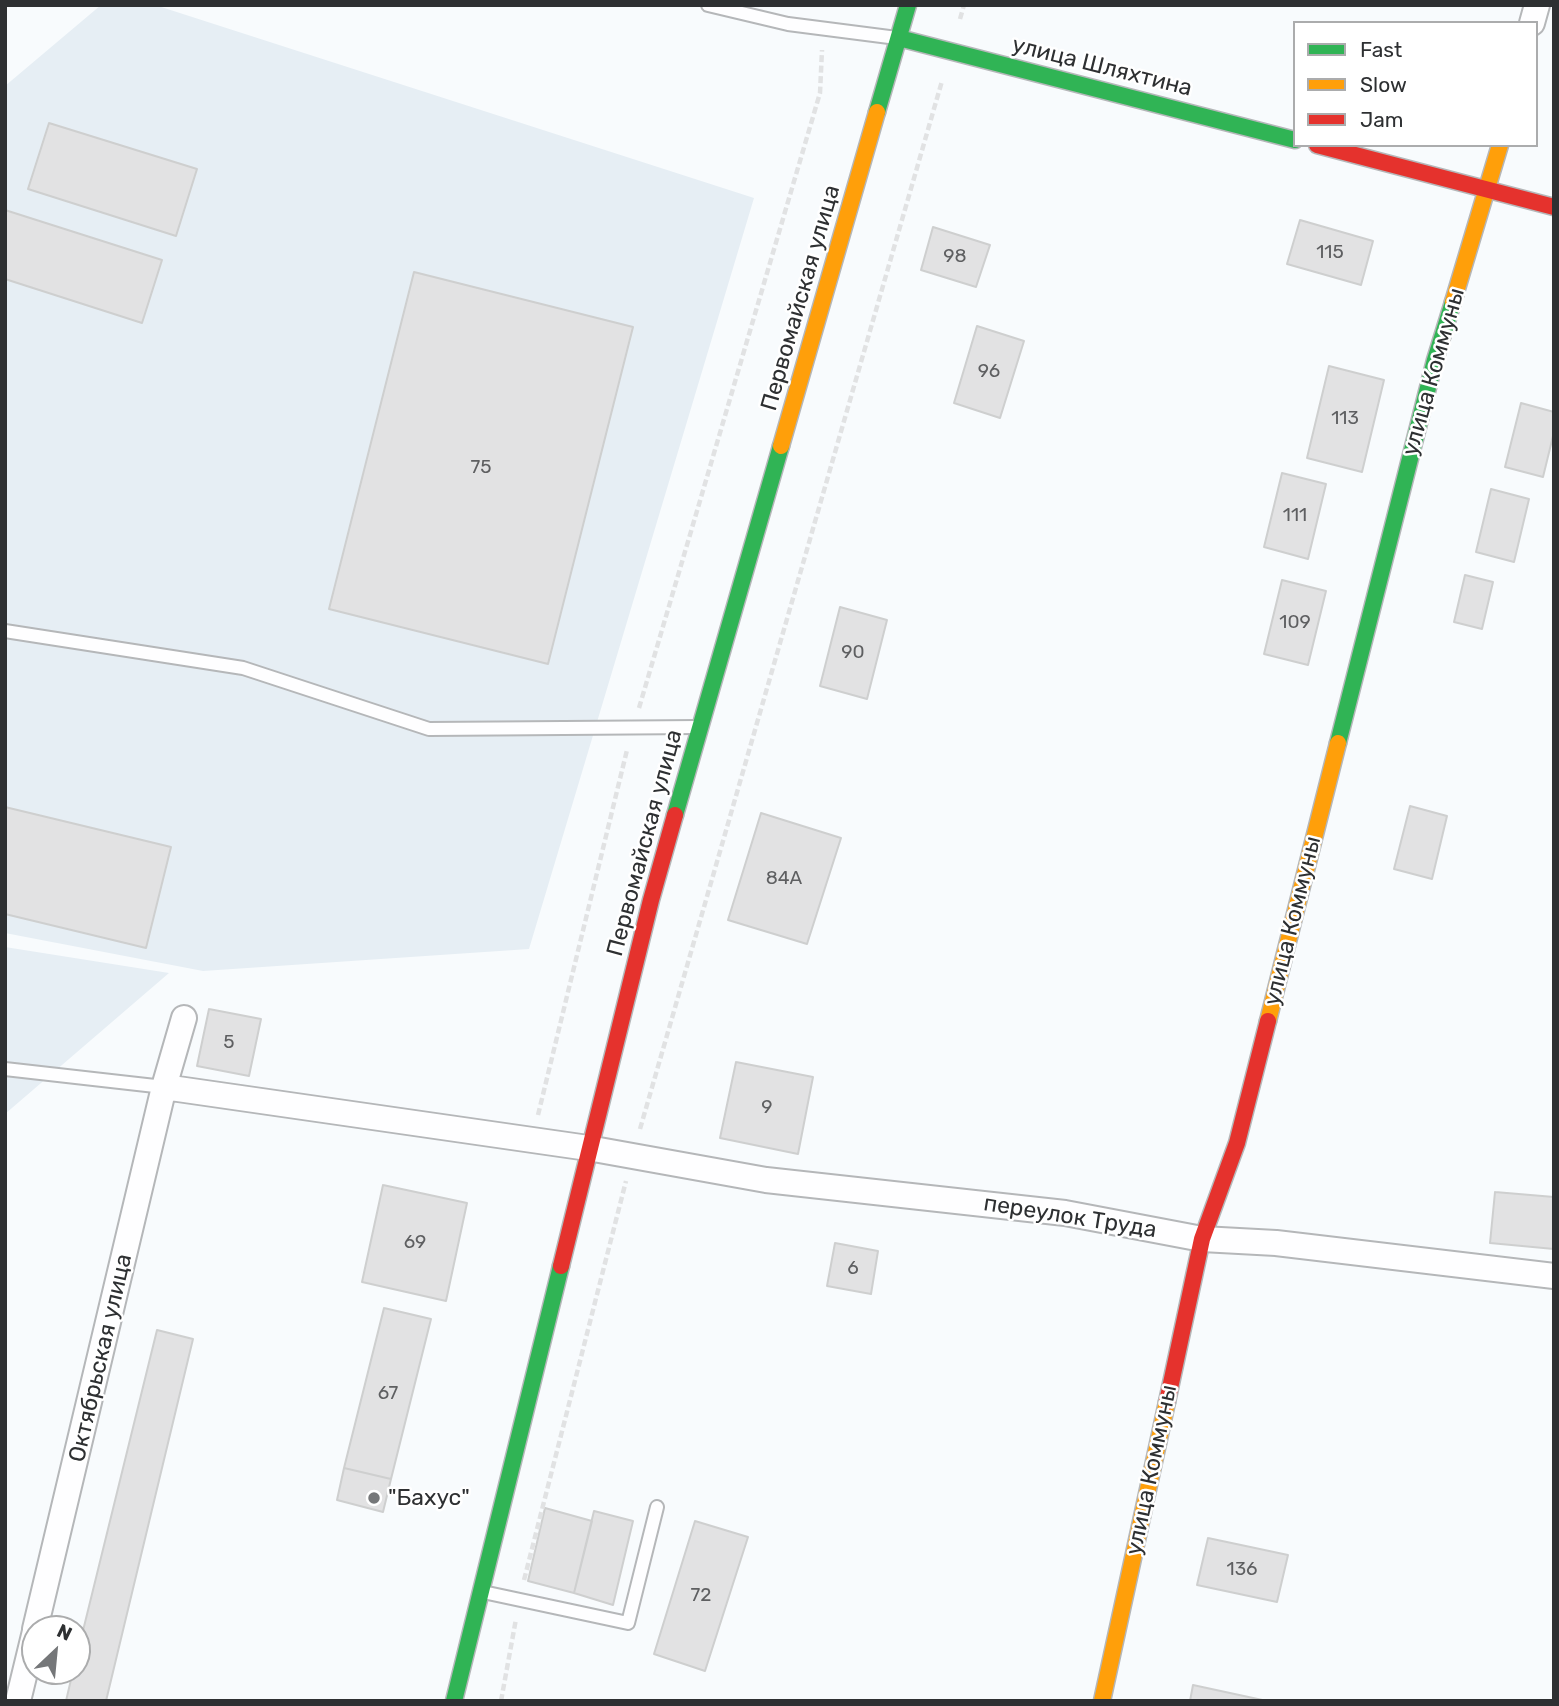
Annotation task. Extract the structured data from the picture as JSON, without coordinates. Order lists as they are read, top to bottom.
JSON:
{
  "streets": {
    "main road": ["улица Шляхтина", "Первомайская улица", "улица Коммуны"],
    "street": ["переулок Труда", "Октябрьская улица"]
  },
  "crossings": [
    ["улица Шляхтина", "Первомайская улица"],
    ["Первомайская улица", "переулок Труда"],
    ["улица Коммуны", "переулок Труда"],
    ["переулок Труда", "Октябрьская улица"]
  ],
  "places": ["\"Бахус\""],
  "house_numbers": [
    "115",
    "98",
    "96",
    "113",
    "75",
    "111",
    "109",
    "90",
    "84А",
    "5",
    "9",
    "69",
    "6",
    "67",
    "136",
    "72"
  ],
  "legend": ["Fast", "Slow", "Jam"],
  "north": "top right"
}
